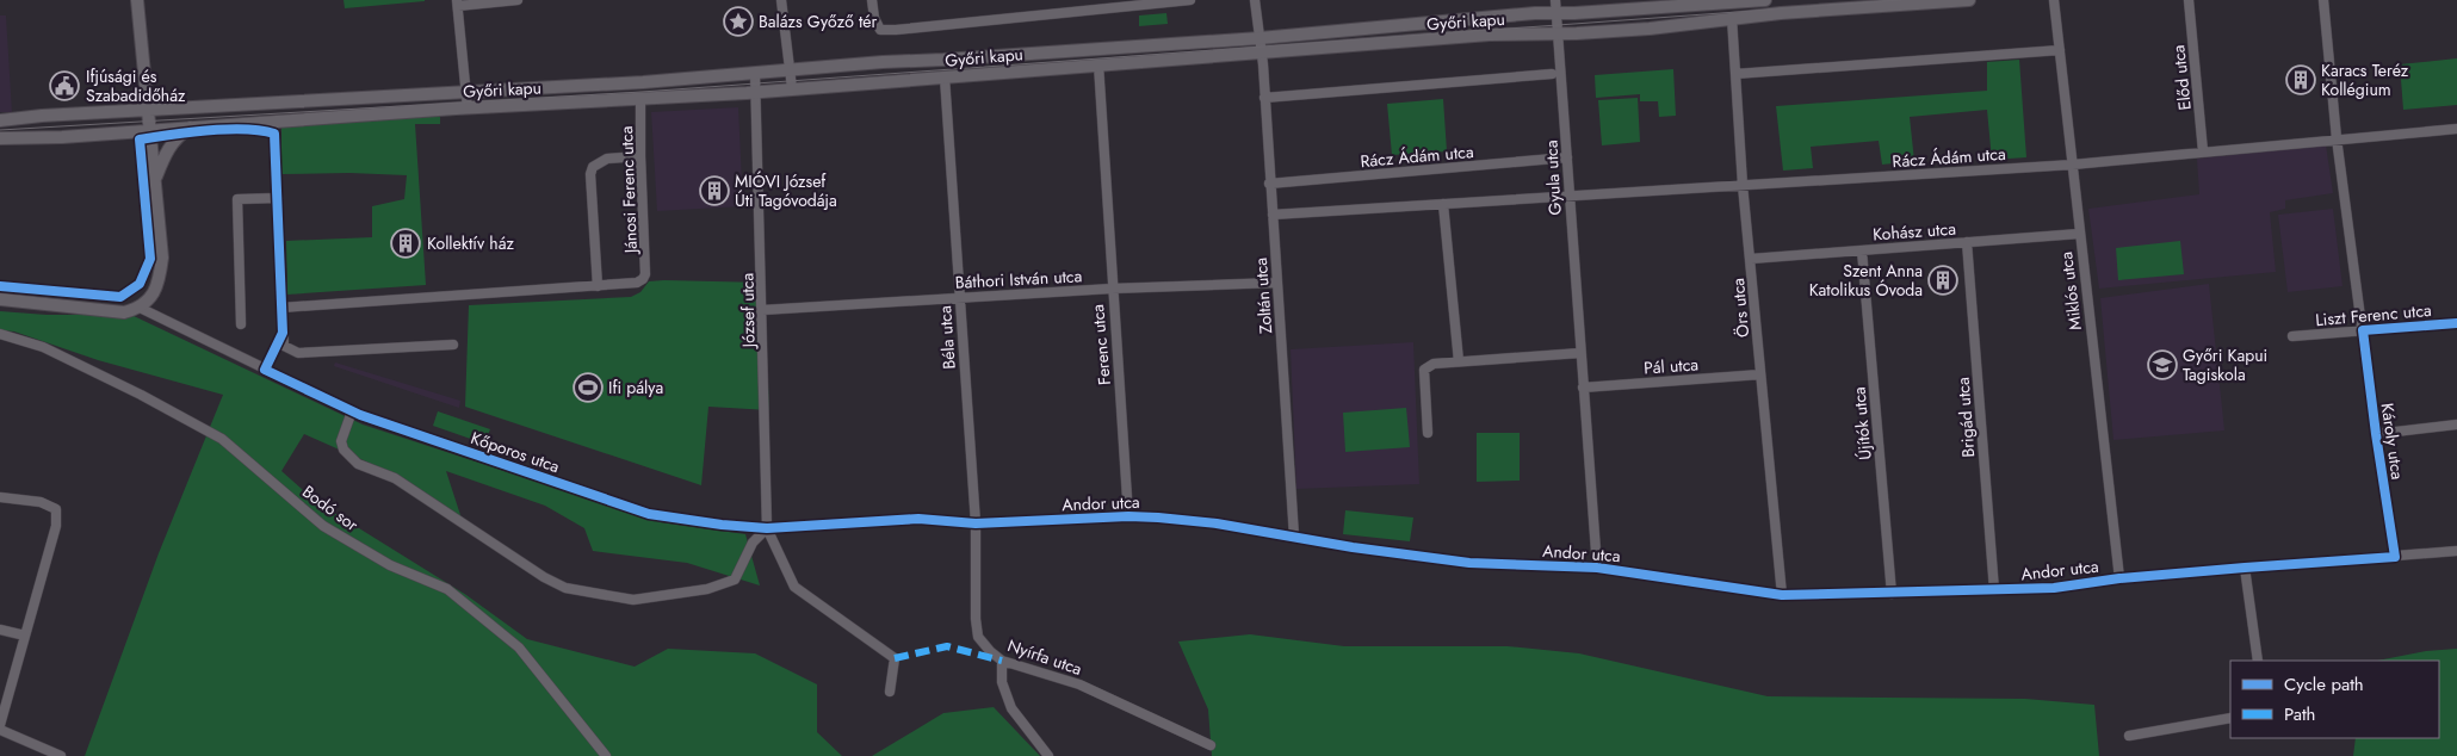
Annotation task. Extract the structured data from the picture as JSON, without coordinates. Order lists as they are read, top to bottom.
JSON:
{
  "streets": {
    "street": [
      "Győri kapu",
      "Előd utca",
      "Rácz Ádám utca",
      "Gyula utca",
      "Jánosi Ferenc utca",
      "Kohász utca",
      "Báthori István utca",
      "Miklós utca",
      "Zoltán utca",
      "Örs utca",
      "József utca",
      "Liszt Ferenc utca",
      "Béla utca",
      "Ferenc utca",
      "Pál utca",
      "Brigád utca",
      "Újítók utca",
      "Károly utca",
      "Kőporos utca",
      "Andor utca",
      "Bodó sor",
      "Nyírfa utca"
    ]
  },
  "crossings": [
    ["Győri kapu", "Gyula utca"],
    ["Győri kapu", "Jánosi Ferenc utca"],
    ["Győri kapu", "Zoltán utca"],
    ["Győri kapu", "Örs utca"],
    ["Győri kapu", "József utca"],
    ["Győri kapu", "Béla utca"],
    ["Győri kapu", "Ferenc utca"],
    ["Előd utca", "Rácz Ádám utca"],
    ["Rácz Ádám utca", "Gyula utca"],
    ["Rácz Ádám utca", "Miklós utca"],
    ["Rácz Ádám utca", "Zoltán utca"],
    ["Rácz Ádám utca", "Örs utca"],
    ["Rácz Ádám utca", "Károly utca"],
    ["Gyula utca", "Pál utca"],
    ["Gyula utca", "Andor utca"],
    ["Kohász utca", "Miklós utca"],
    ["Kohász utca", "Örs utca"],
    ["Kohász utca", "Brigád utca"],
    ["Kohász utca", "Újítók utca"],
    ["Báthori István utca", "Zoltán utca"],
    ["Báthori István utca", "József utca"],
    ["Báthori István utca", "Béla utca"],
    ["Báthori István utca", "Ferenc utca"],
    ["Miklós utca", "Andor utca"],
    ["Zoltán utca", "Andor utca"],
    ["Örs utca", "Pál utca"],
    ["Örs utca", "Andor utca"],
    ["József utca", "Kőporos utca"],
    ["József utca", "Andor utca"],
    ["Liszt Ferenc utca", "Károly utca"],
    ["Béla utca", "Andor utca"],
    ["Béla utca", "Nyírfa utca"],
    ["Ferenc utca", "Andor utca"],
    ["Brigád utca", "Andor utca"],
    ["Újítók utca", "Andor utca"],
    ["Károly utca", "Andor utca"],
    ["Kőporos utca", "Andor utca"],
    ["Andor utca", "Nyírfa utca"]
  ],
  "places": {
    "place": ["Balázs Győző tér"],
    "building": [
      "Karacs Teréz Kollégium",
      "MIÓVI József Úti Tagóvodája",
      "Kollektív ház",
      "Szent Anna Katolikus Óvoda"
    ],
    "public building": ["Ifjúsági és Szabadidőház"],
    "school or university": ["Győri Kapui Tagiskola"],
    "sports": ["Ifi pálya"]
  },
  "legend": ["Cycle path", "Path"]
}
